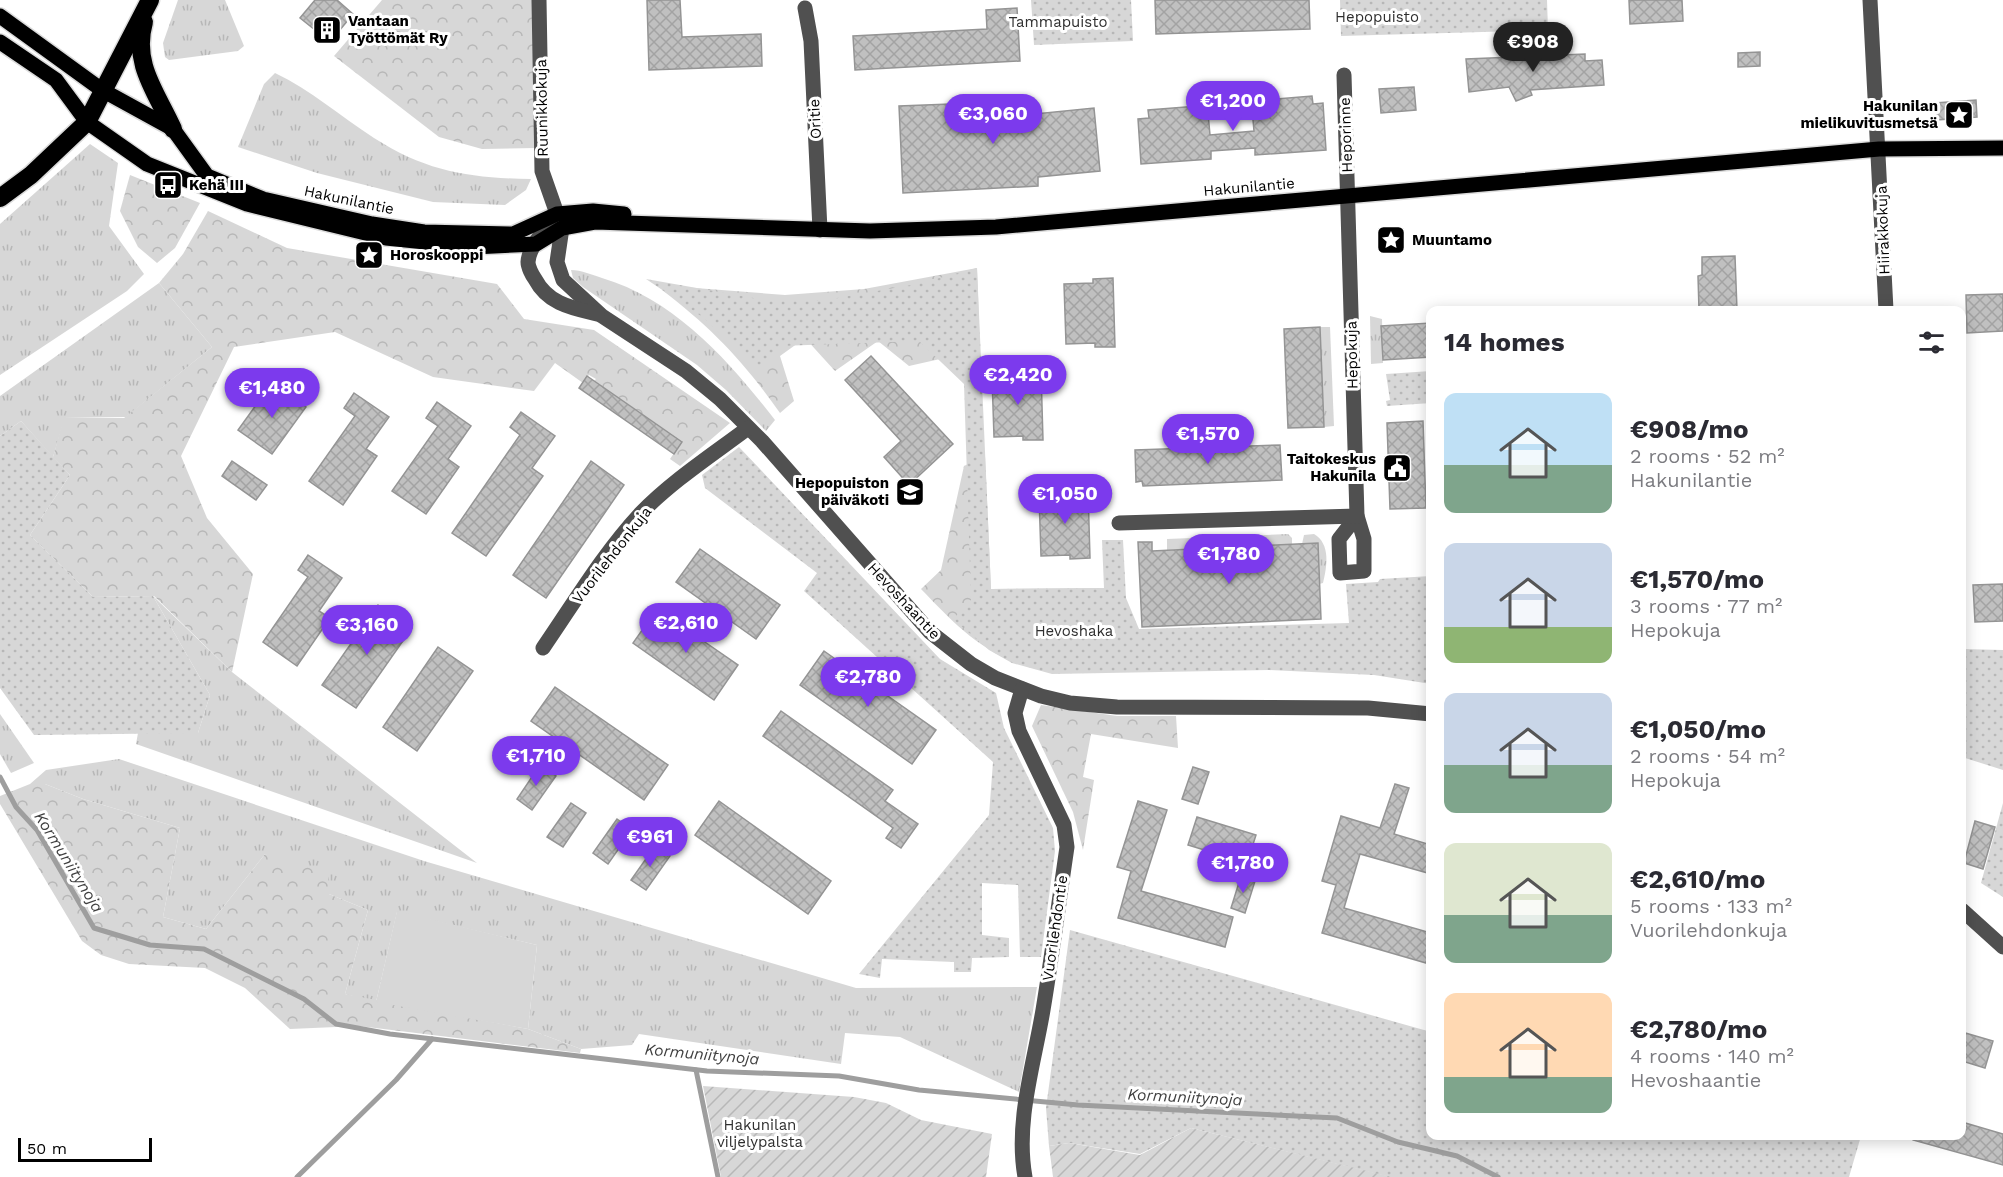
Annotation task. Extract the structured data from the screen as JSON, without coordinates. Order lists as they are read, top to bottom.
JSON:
{
  "streets": {
    "main road": ["Hakunilantie"],
    "street": [
      "Ruunikkokuja",
      "Oritie",
      "Heporinne",
      "Hiirakkokuja",
      "Hepokuja",
      "Vuorilehdonkuja",
      "Hevoshaantie",
      "Vuorilehdontie"
    ]
  },
  "crossings": [
    ["Ruunikkokuja", "Hakunilantie"],
    ["Ruunikkokuja", "Hevoshaantie"],
    ["Oritie", "Hakunilantie"],
    ["Heporinne", "Hakunilantie"],
    ["Heporinne", "Hepokuja"],
    ["Hakunilantie", "Hiirakkokuja"],
    ["Hakunilantie", "Hepokuja"],
    ["Hakunilantie", "Hevoshaantie"],
    ["Vuorilehdonkuja", "Hevoshaantie"],
    ["Hevoshaantie", "Vuorilehdontie"]
  ],
  "water": ["Kormuniitynoja"],
  "parks": [
    "Hepopuisto",
    "Tammapuisto",
    "Hevoshaka",
    "Hakunilan viljelypalsta"
  ],
  "places": {
    "building": ["Vantaan Työttömät Ry"],
    "place": ["Hakunilan mielikuvitusmetsä", "Muuntamo", "Horoskooppi"],
    "bus stop": ["Kehä III"],
    "public building": ["Taitokeskus Hakunila"],
    "school or university": ["Hepopuiston päiväkoti"]
  },
  "scale_bar": "50 m",
  "page": {
    "price": [
      "€908",
      "€1,200",
      "€3,060",
      "€2,420",
      "€1,480",
      "€1,570",
      "€1,050",
      "€1,780",
      "€2,610",
      "€3,160",
      "€2,780",
      "€1,710",
      "€961",
      "€1,780"
    ],
    "heading": "14 homes",
    "list": [
      {
        "name": "€908/mo",
        "note": "2 rooms · 52 m² · Hakunilantie"
      },
      {
        "name": "€1,570/mo",
        "note": "3 rooms · 77 m² · Hepokuja"
      },
      {
        "name": "€1,050/mo",
        "note": "2 rooms · 54 m² · Hepokuja"
      },
      {
        "name": "€2,610/mo",
        "note": "5 rooms · 133 m² · Vuorilehdonkuja"
      },
      {
        "name": "€2,780/mo",
        "note": "4 rooms · 140 m² · Hevoshaantie"
      }
    ],
    "scale": "50 m"
  }
}
